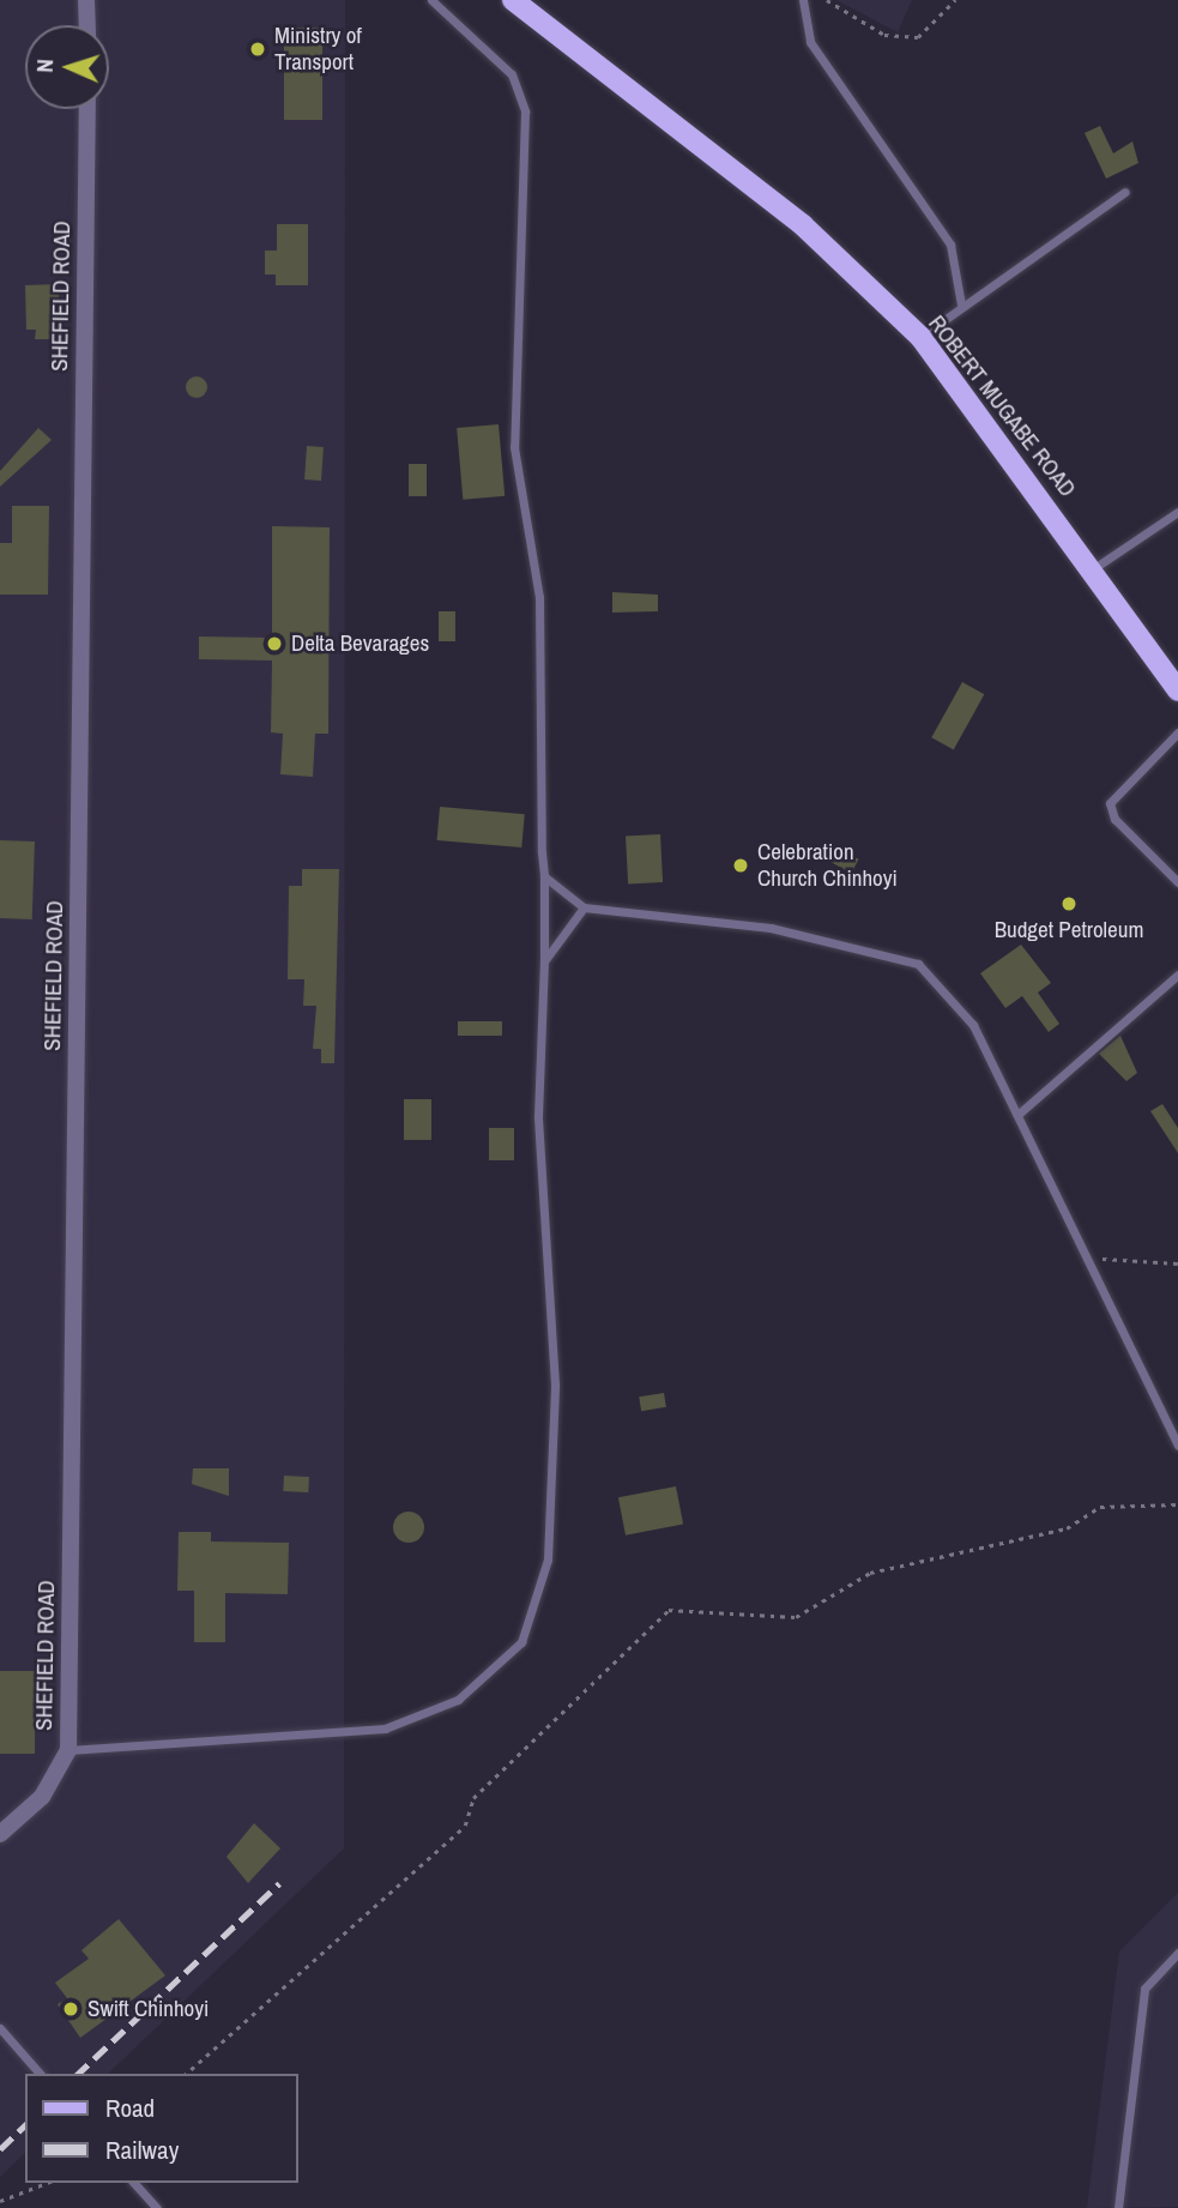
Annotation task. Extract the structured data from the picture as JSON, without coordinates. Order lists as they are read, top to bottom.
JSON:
{
  "streets": {
    "main road": ["ROBERT MUGABE ROAD"],
    "street": ["SHEFIELD ROAD"]
  },
  "places": [
    "Ministry of Transport",
    "Delta Bevarages",
    "Celebration Church Chinhoyi",
    "Budget Petroleum",
    "Swift Chinhoyi"
  ],
  "legend": ["Road", "Railway"],
  "north": "left"
}
